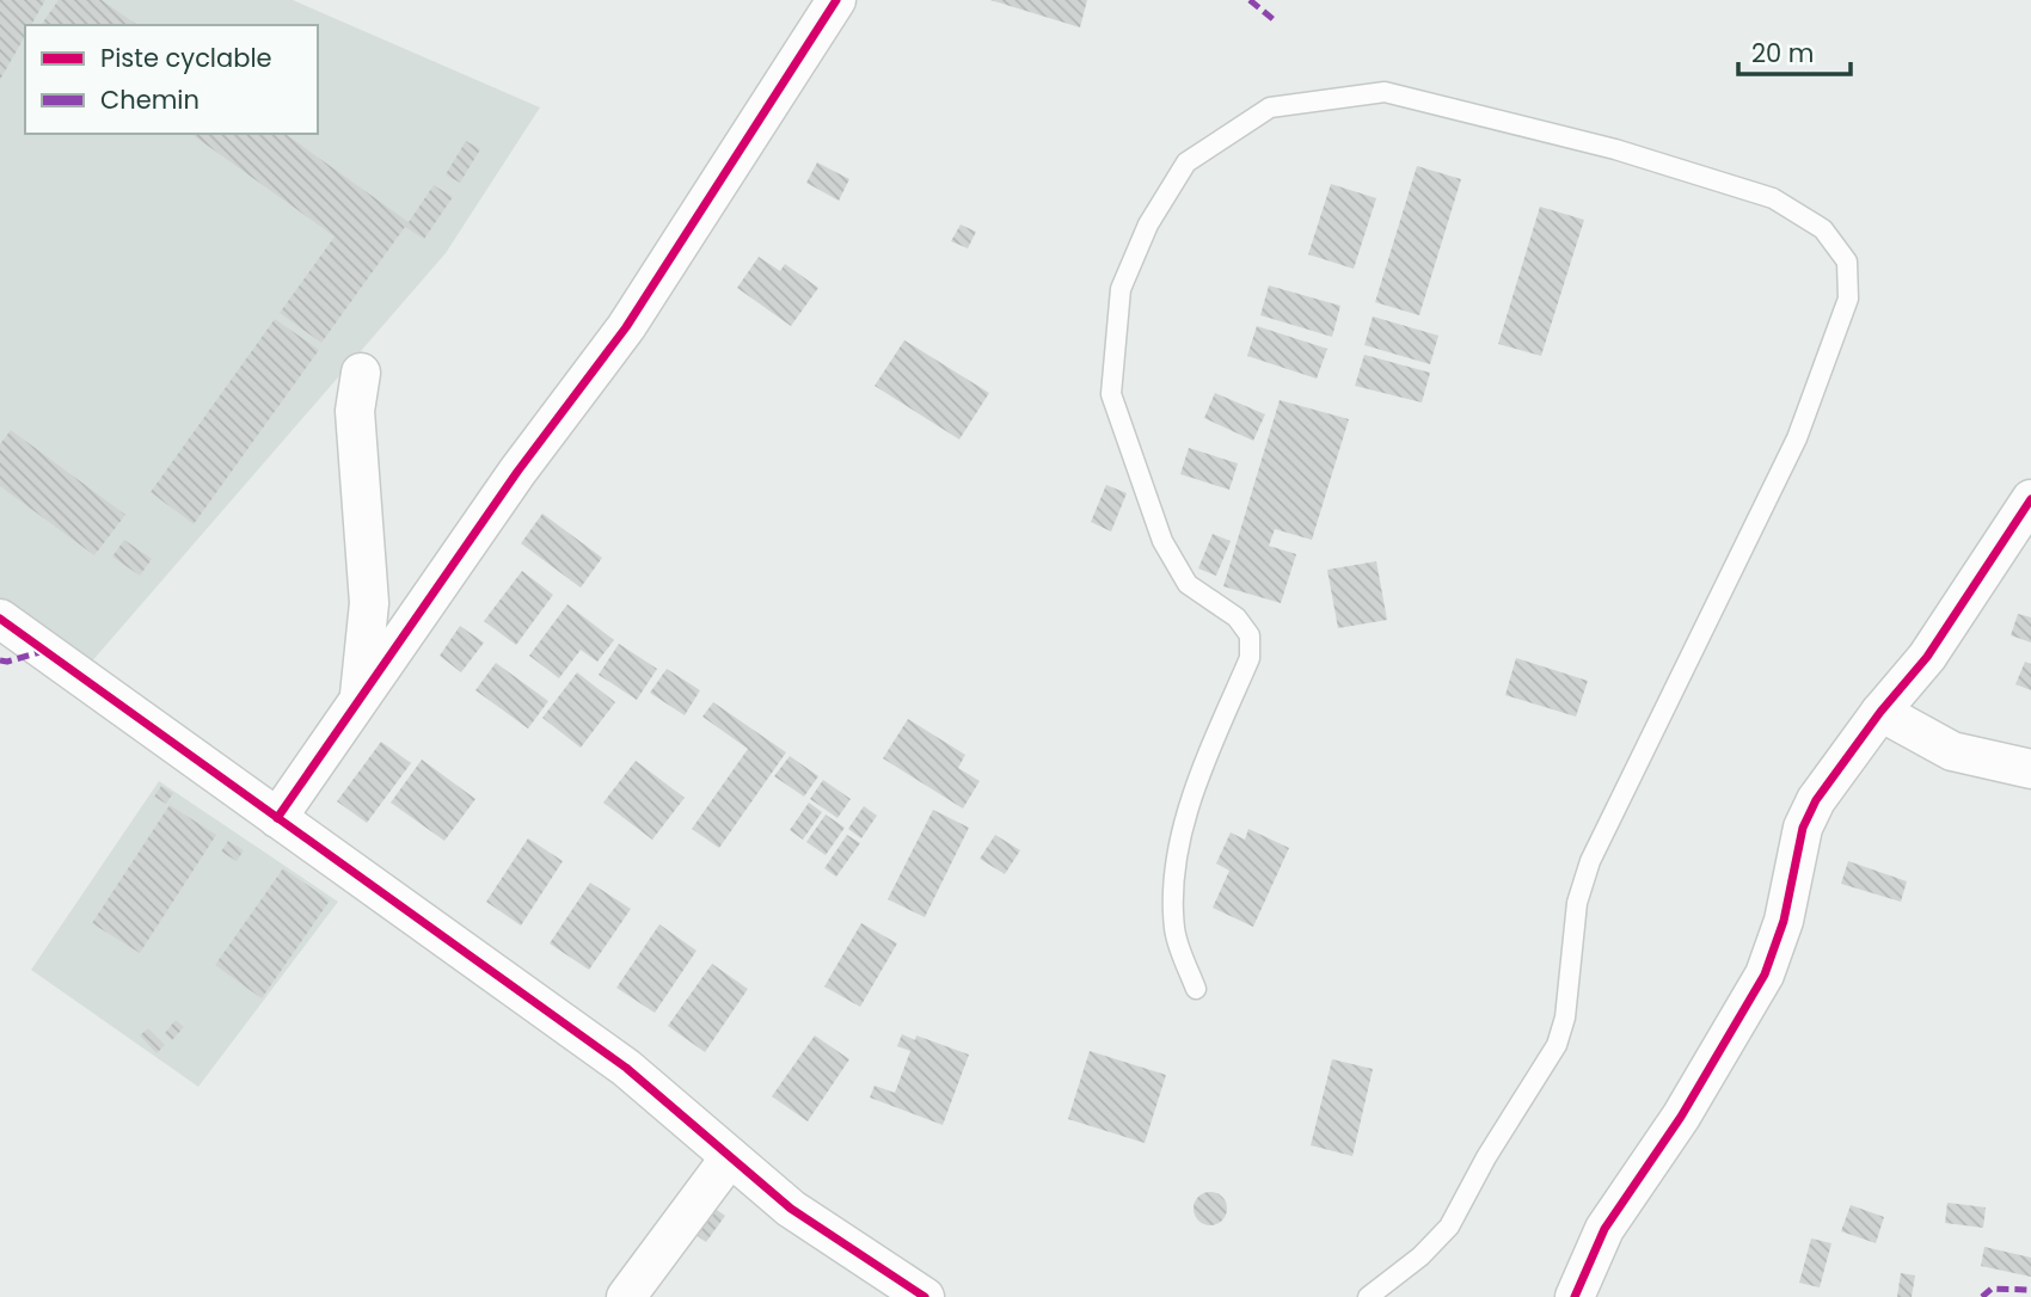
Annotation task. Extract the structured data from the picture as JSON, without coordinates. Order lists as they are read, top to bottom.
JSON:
{
  "legend": ["Piste cyclable", "Chemin"],
  "scale_bar": "20 m"
}
